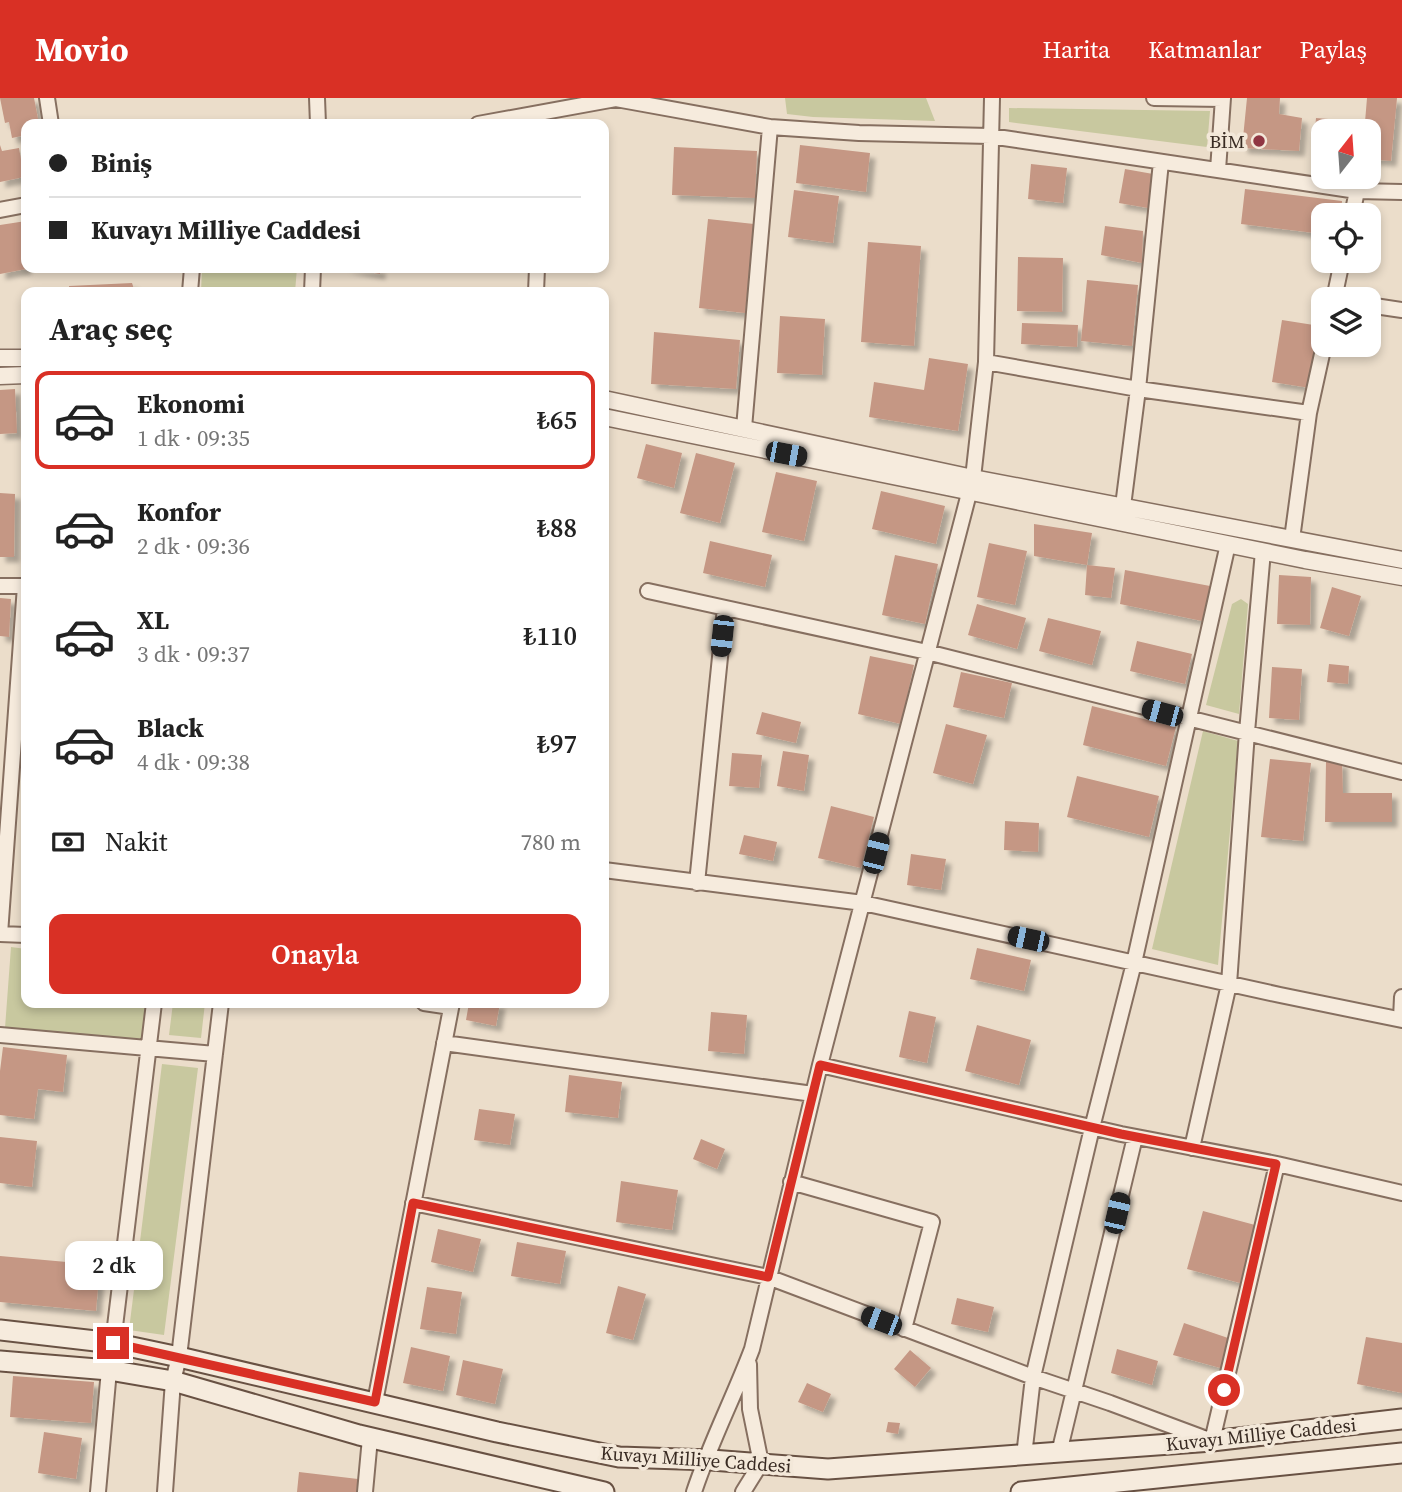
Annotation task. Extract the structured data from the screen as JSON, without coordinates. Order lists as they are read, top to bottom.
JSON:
{
  "streets": {
    "main road": ["Kuvayı Milliye Caddesi"]
  },
  "places": ["BİM"],
  "north": "top",
  "page": {
    "header": "Movio",
    "nav": ["Harita", "Katmanlar", "Paylaş"],
    "banner": ["Biniş", "Kuvayı Milliye Caddesi"],
    "heading": "Araç seç",
    "list": [
      {
        "name": "Ekonomi",
        "note": "1 dk · 09:35",
        "value": "₺65"
      },
      {
        "name": "Konfor",
        "note": "2 dk · 09:36",
        "value": "₺88"
      },
      {
        "name": "XL",
        "note": "3 dk · 09:37",
        "value": "₺110"
      },
      {
        "name": "Black",
        "note": "4 dk · 09:38",
        "value": "₺97"
      }
    ],
    "pay": ["Nakit", "780 m"],
    "buttons": "Onayla",
    "bubble": "2 dk"
  }
}
